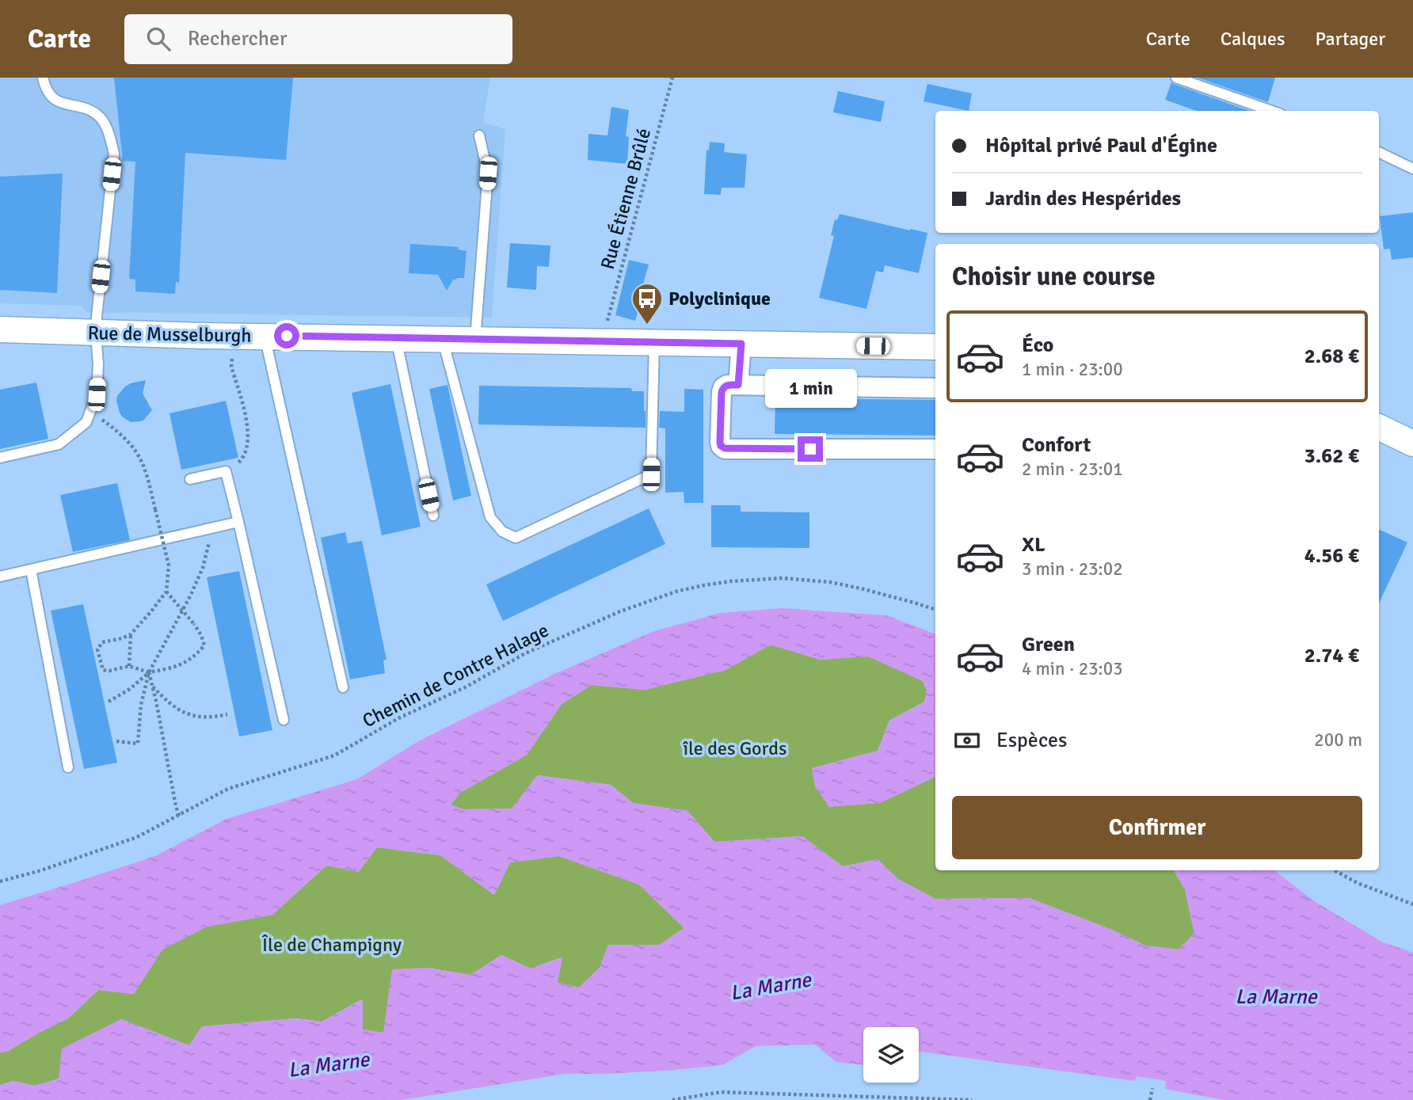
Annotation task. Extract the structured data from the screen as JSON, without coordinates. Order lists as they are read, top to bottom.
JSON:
{
  "streets": {
    "street": ["Rue de Musselburgh"],
    "path": ["Rue Étienne Brûlé", "Chemin de Contre Halage"]
  },
  "water": ["La Marne"],
  "parks": ["île des Gords", "Île de Champigny"],
  "places": {
    "bus stop": ["Polyclinique"]
  },
  "page": {
    "header": "Carte",
    "search": "Rechercher",
    "nav": ["Carte", "Calques", "Partager"],
    "banner": ["Hôpital privé Paul d'Égine", "Jardin des Hespérides"],
    "heading": "Choisir une course",
    "list": [
      {
        "name": "Éco",
        "note": "1 min · 23:00",
        "value": "2.68 €"
      },
      {
        "name": "Confort",
        "note": "2 min · 23:01",
        "value": "3.62 €"
      },
      {
        "name": "XL",
        "note": "3 min · 23:02",
        "value": "4.56 €"
      },
      {
        "name": "Green",
        "note": "4 min · 23:03",
        "value": "2.74 €"
      }
    ],
    "bubble": "1 min",
    "pay": ["Espèces", "200 m"],
    "buttons": "Confirmer"
  }
}
